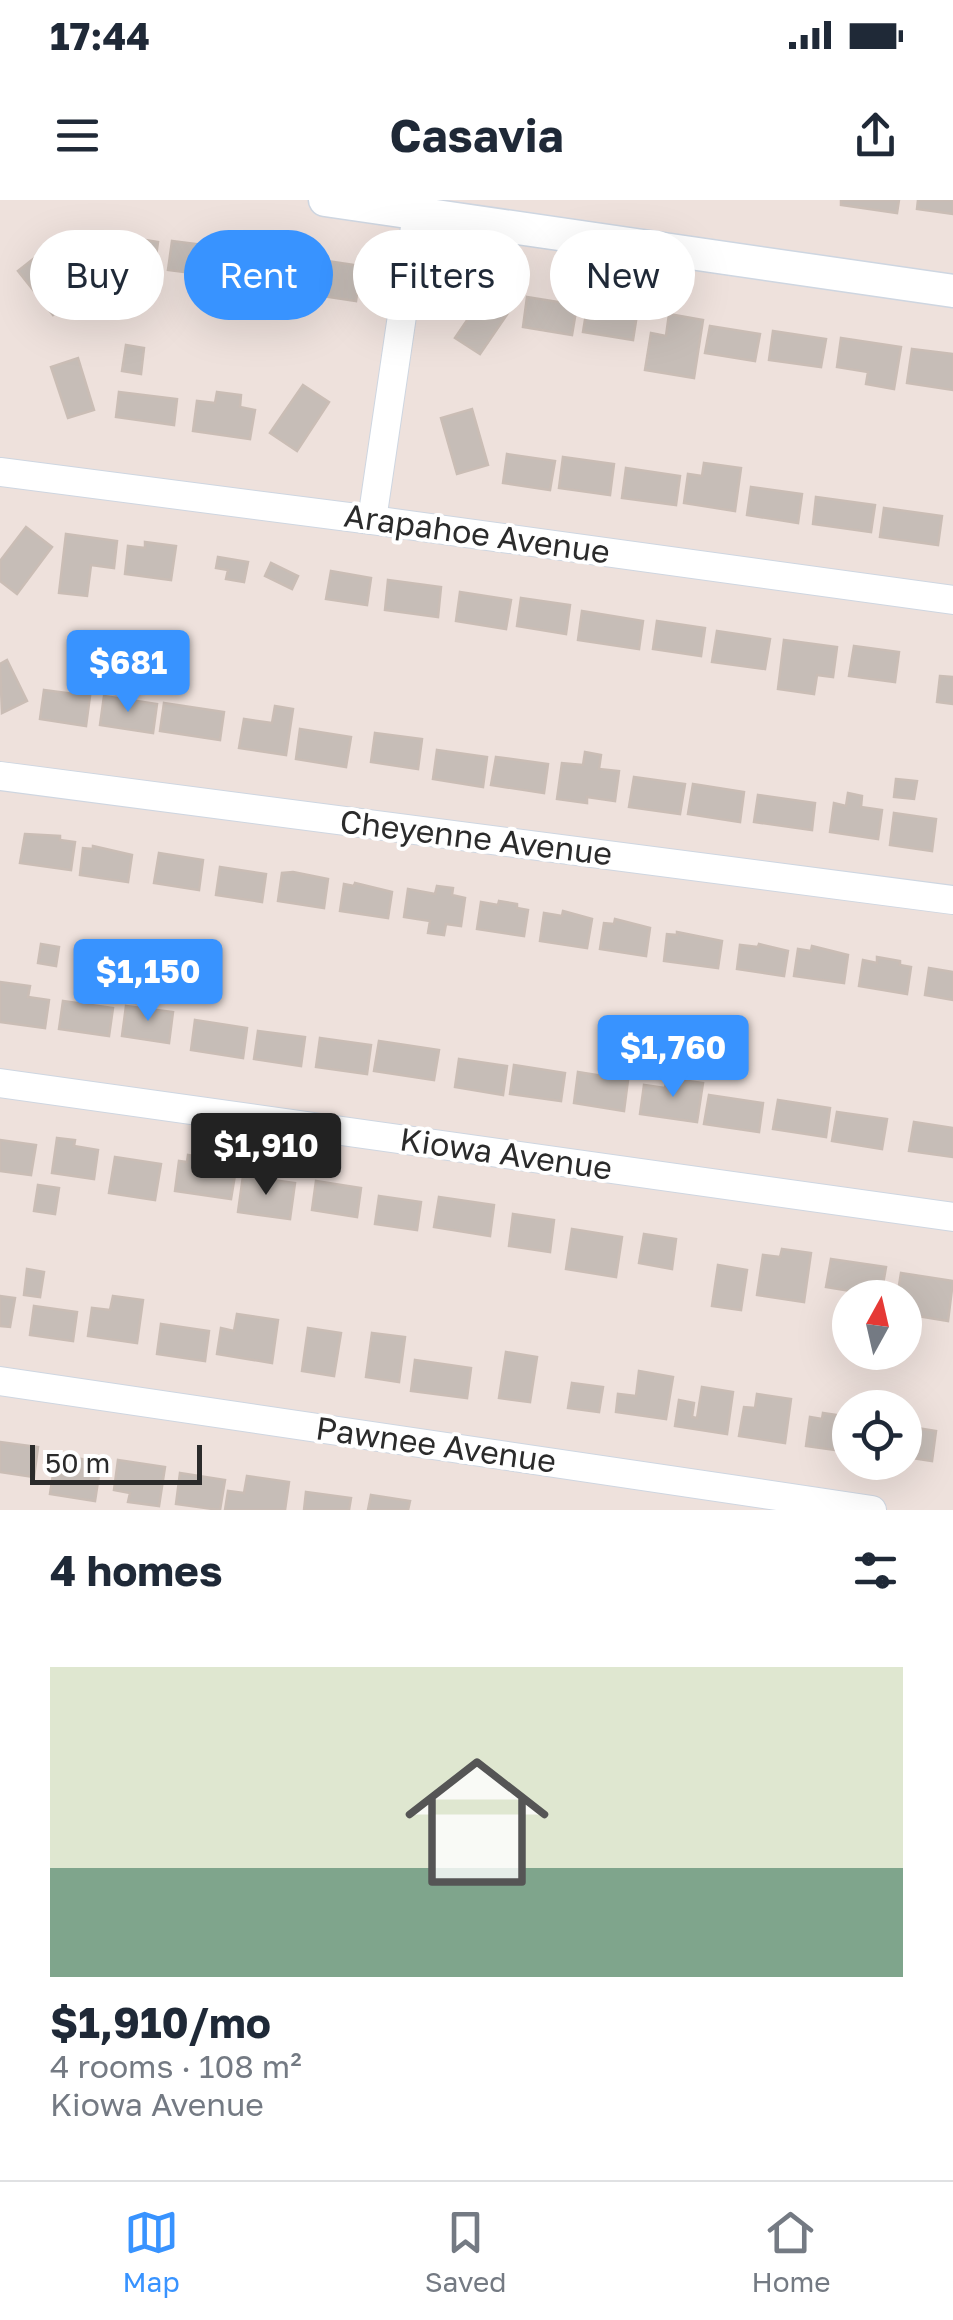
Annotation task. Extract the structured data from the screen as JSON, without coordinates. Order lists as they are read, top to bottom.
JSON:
{
  "streets": {
    "street": [
      "Arapahoe Avenue",
      "Cheyenne Avenue",
      "Kiowa Avenue",
      "Pawnee Avenue"
    ]
  },
  "scale_bar": "50 m",
  "north": "top",
  "page": {
    "status": "17:44",
    "header": "Casavia",
    "chip": [
      "Buy",
      "Rent",
      "Filters",
      "New"
    ],
    "price": [
      "$681",
      "$1,150",
      "$1,760",
      "$1,910"
    ],
    "scale": "50 m",
    "heading": "4 homes",
    "list": [
      {
        "name": "$1,910/mo",
        "note": "4 rooms · 108 m² · Kiowa Avenue"
      }
    ],
    "tabs": ["Map", "Saved", "Home"]
  }
}
